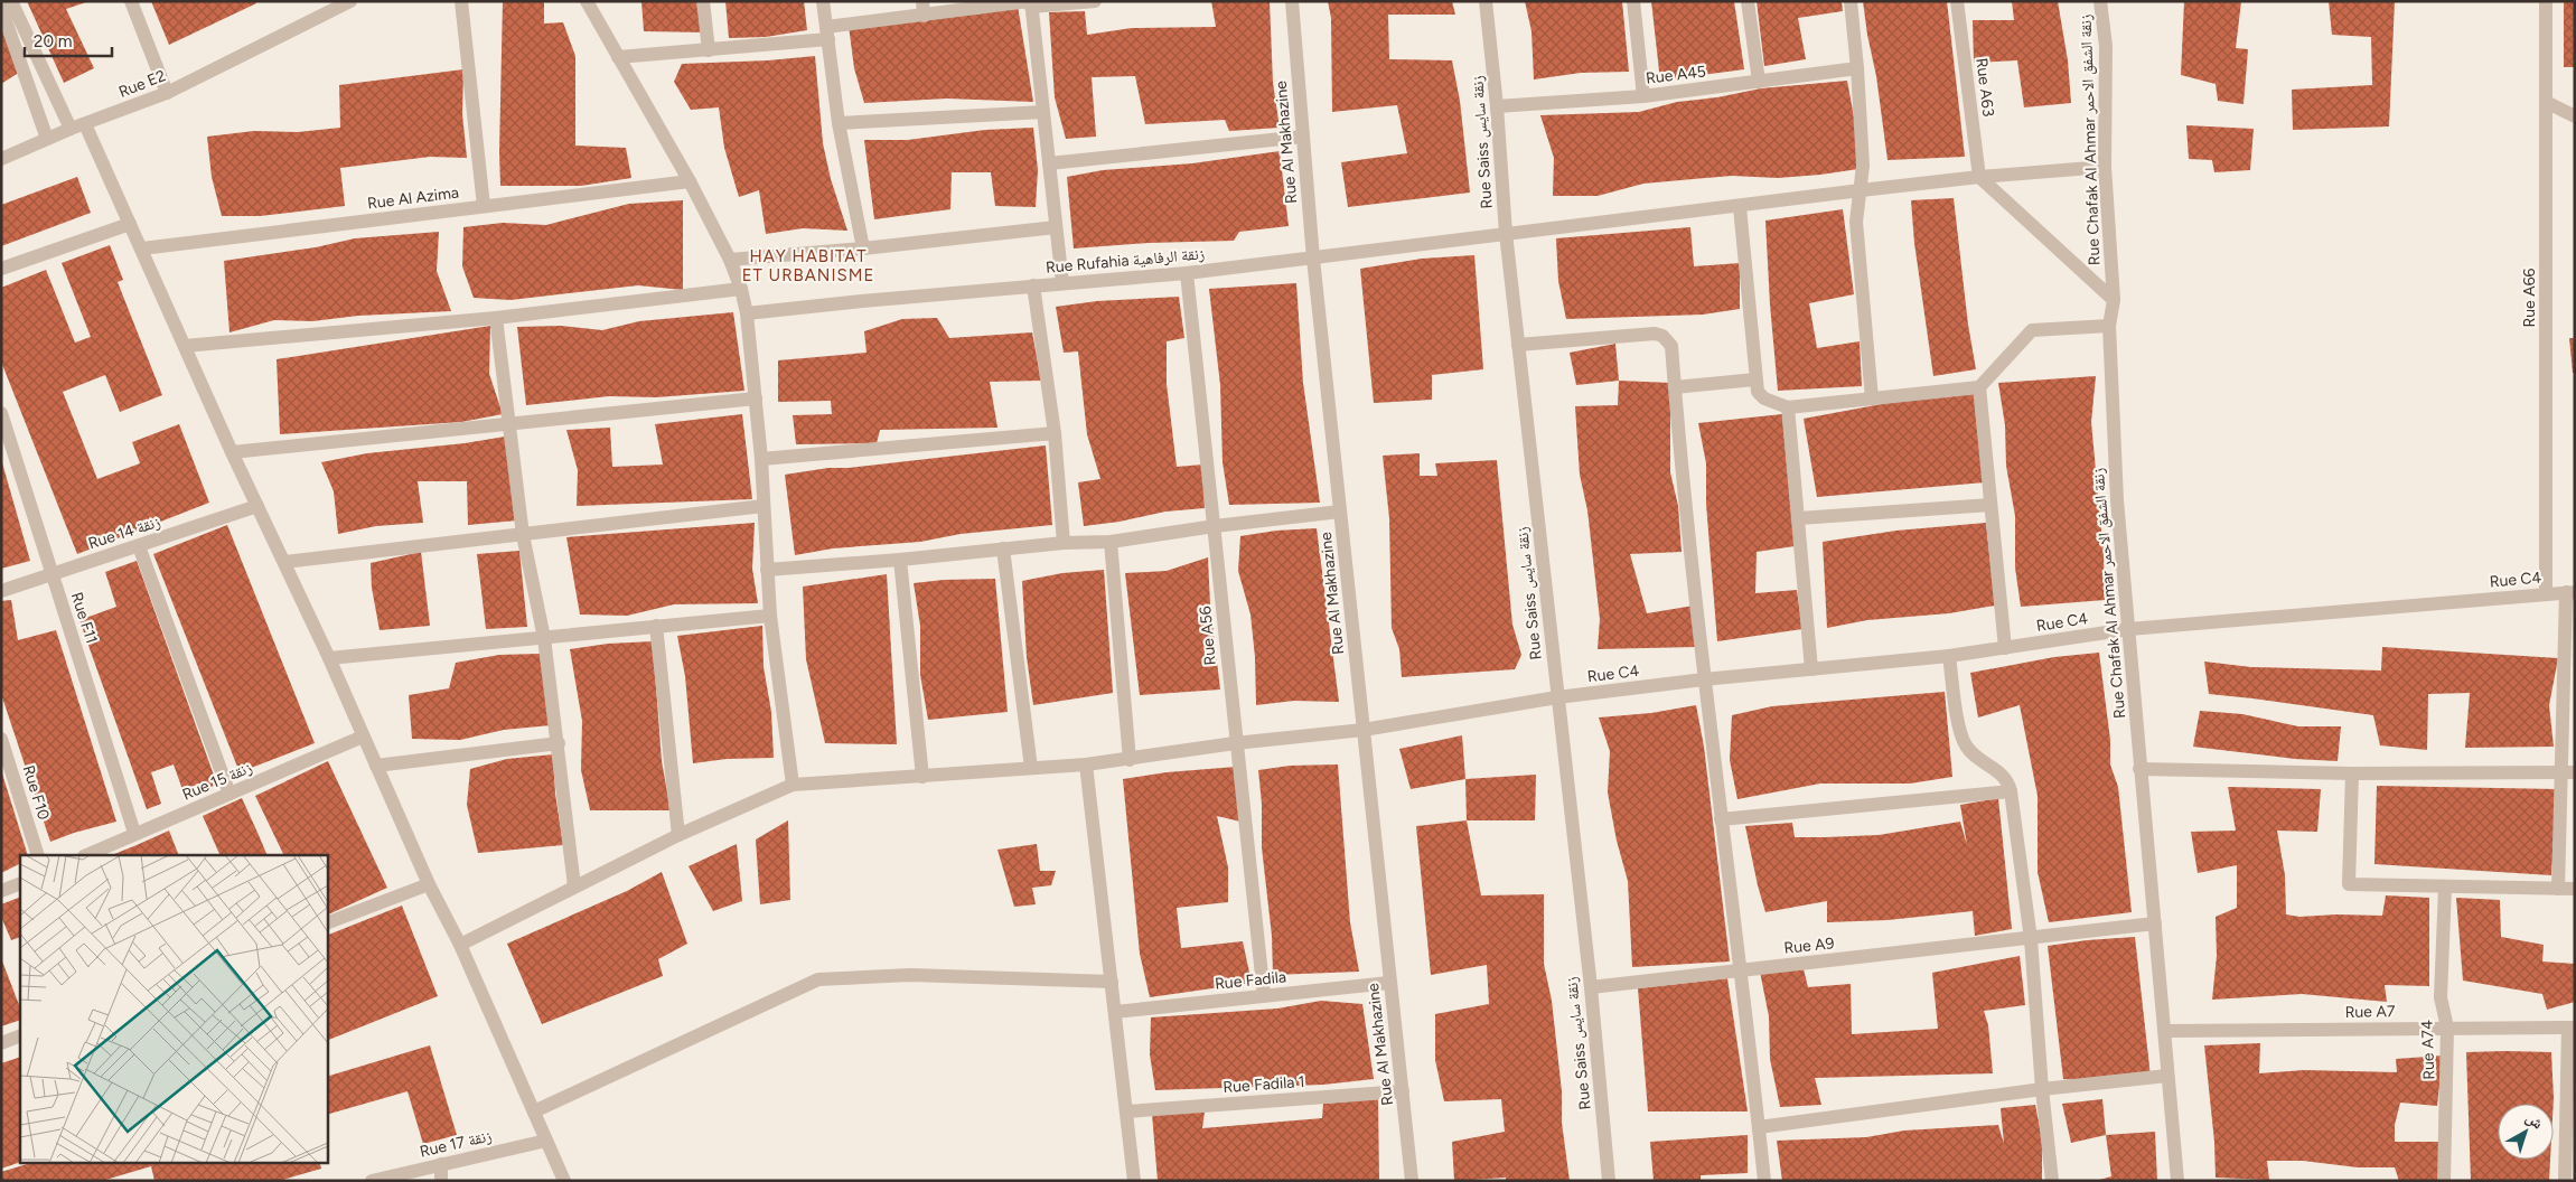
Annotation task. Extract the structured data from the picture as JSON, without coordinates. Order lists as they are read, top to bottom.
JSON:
{
  "streets": {
    "street": [
      "Rue A45",
      "Rue E2",
      "Rue A63",
      "Rue Chafak Al Ahmar زنقة الشفق الاحمر",
      "Rue Al Makhazine",
      "Rue Saiss زنقة سايس",
      "Rue Al Azima",
      "Rue Rufahia زنقة الرفاهية",
      "Rue A66",
      "Rue 14 زنقة",
      "Rue C4",
      "Rue F11",
      "Rue A56",
      "Rue 15 زنقة",
      "Rue F10",
      "Rue A9",
      "Rue Fadila",
      "Rue A7",
      "Rue A74",
      "Rue Fadila 1",
      "Rue 17 زنقة"
    ]
  },
  "crossings": [
    ["Rue A45", "Rue Saiss زنقة سايس"],
    ["Rue A63", "Rue Rufahia زنقة الرفاهية"],
    ["Rue Chafak Al Ahmar زنقة الشفق الاحمر", "Rue Rufahia زنقة الرفاهية"],
    ["Rue Chafak Al Ahmar زنقة الشفق الاحمر", "Rue C4"],
    ["Rue Chafak Al Ahmar زنقة الشفق الاحمر", "Rue A9"],
    ["Rue Chafak Al Ahmar زنقة الشفق الاحمر", "Rue A7"],
    ["Rue Al Makhazine", "Rue Rufahia زنقة الرفاهية"],
    ["Rue Al Makhazine", "Rue C4"],
    ["Rue Al Makhazine", "Rue Fadila"],
    ["Rue Al Makhazine", "Rue Fadila 1"],
    ["Rue Saiss زنقة سايس", "Rue Rufahia زنقة الرفاهية"],
    ["Rue Saiss زنقة سايس", "Rue C4"],
    ["Rue Saiss زنقة سايس", "Rue A9"],
    ["Rue Rufahia زنقة الرفاهية", "Rue A56"],
    ["Rue A66", "Rue C4"],
    ["Rue 14 زنقة", "Rue F11"],
    ["Rue C4", "Rue A56"],
    ["Rue F11", "Rue 15 زنقة"],
    ["Rue A56", "Rue Fadila"],
    ["Rue A7", "Rue A74"]
  ],
  "districts": ["HAY HABITAT ET URBANISME"],
  "scale_bar": "20 m",
  "north": "top right"
}
